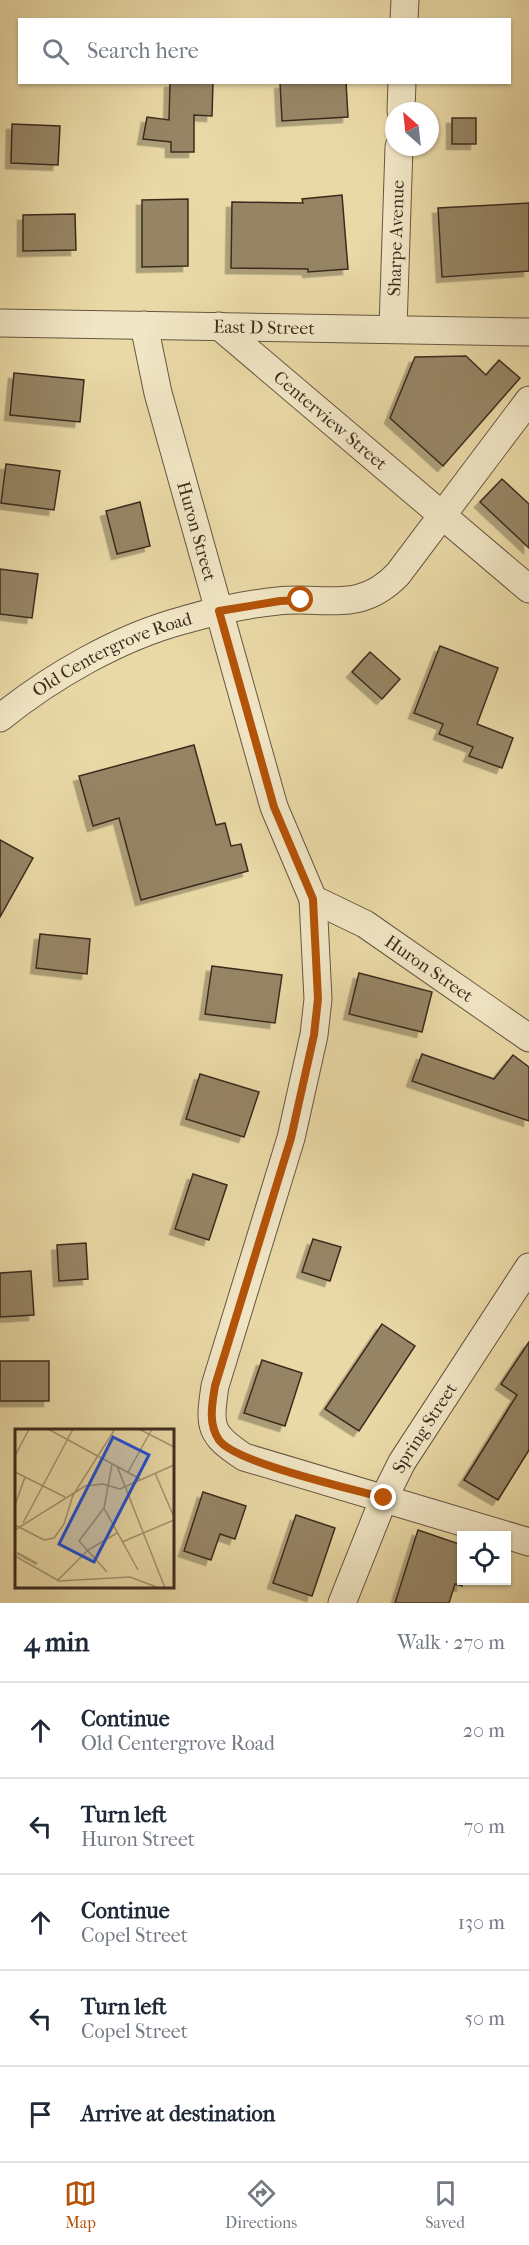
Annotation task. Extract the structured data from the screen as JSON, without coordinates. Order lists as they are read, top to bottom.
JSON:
{
  "streets": {
    "street": [
      "Sharpe Avenue",
      "East D Street",
      "Centerview Street",
      "Huron Street",
      "Old Centergrove Road",
      "Spring Street"
    ]
  },
  "crossings": [
    ["Sharpe Avenue", "East D Street"],
    ["East D Street", "Centerview Street"],
    ["East D Street", "Huron Street"],
    ["Centerview Street", "Old Centergrove Road"],
    ["Huron Street", "Old Centergrove Road"]
  ],
  "north": "top left",
  "page": {
    "search": "Search here",
    "heading": ["4 min", "Walk · 270 m"],
    "list": [
      ["Continue", "Old Centergrove Road", "20 m"],
      ["Turn left", "Huron Street", "70 m"],
      ["Continue", "Copel Street", "130 m"],
      ["Turn left", "Copel Street", "50 m"],
      "Arrive at destination"
    ],
    "nav": ["Map", "Directions", "Saved"]
  }
}
